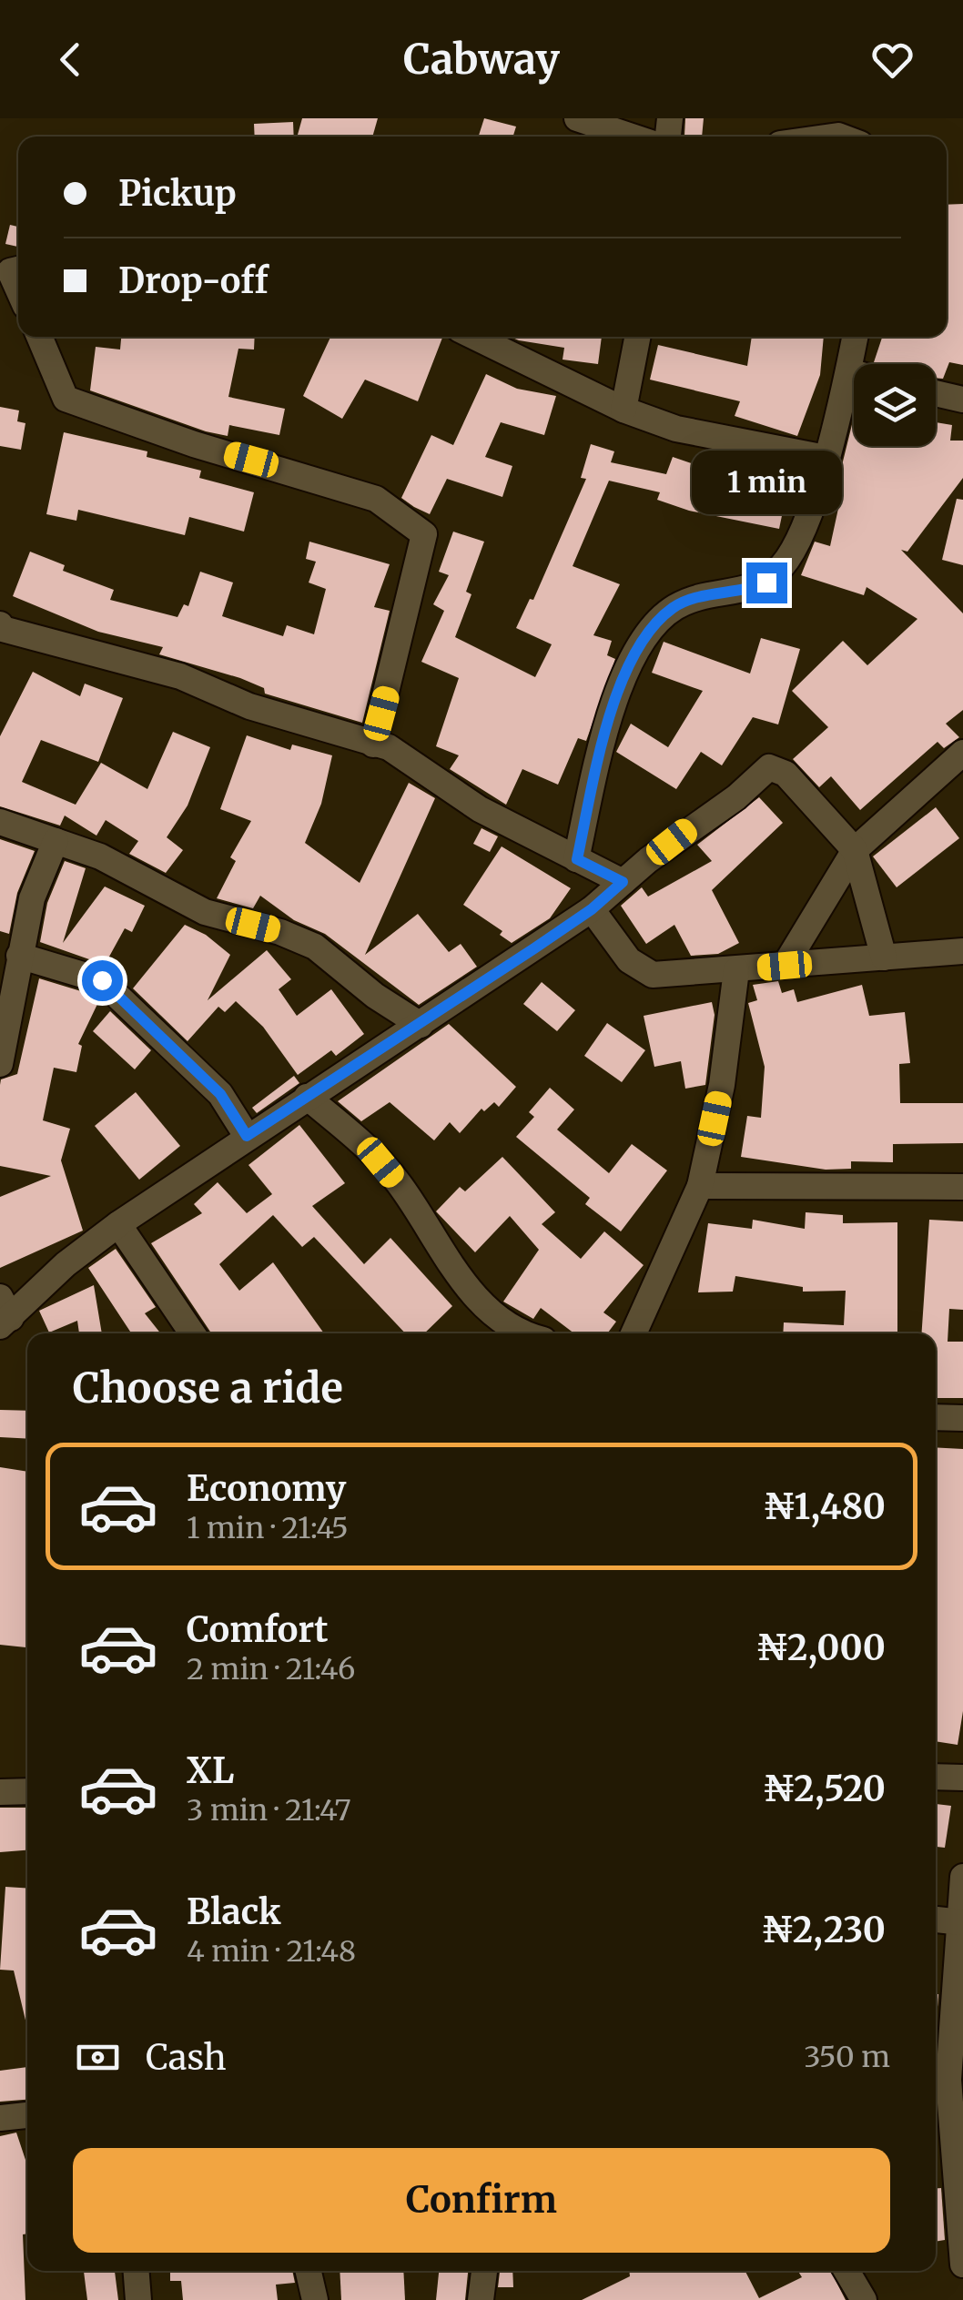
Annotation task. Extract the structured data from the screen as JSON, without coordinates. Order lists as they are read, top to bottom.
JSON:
{
  "page": {
    "header": "Cabway",
    "banner": ["Pickup", "Drop-off"],
    "bubble": "1 min",
    "heading": "Choose a ride",
    "list": [
      {
        "name": "Economy",
        "note": "1 min · 21:45",
        "value": "₦1,480"
      },
      {
        "name": "Comfort",
        "note": "2 min · 21:46",
        "value": "₦2,000"
      },
      {
        "name": "XL",
        "note": "3 min · 21:47",
        "value": "₦2,520"
      },
      {
        "name": "Black",
        "note": "4 min · 21:48",
        "value": "₦2,230"
      }
    ],
    "pay": ["Cash", "350 m"],
    "buttons": "Confirm"
  }
}
